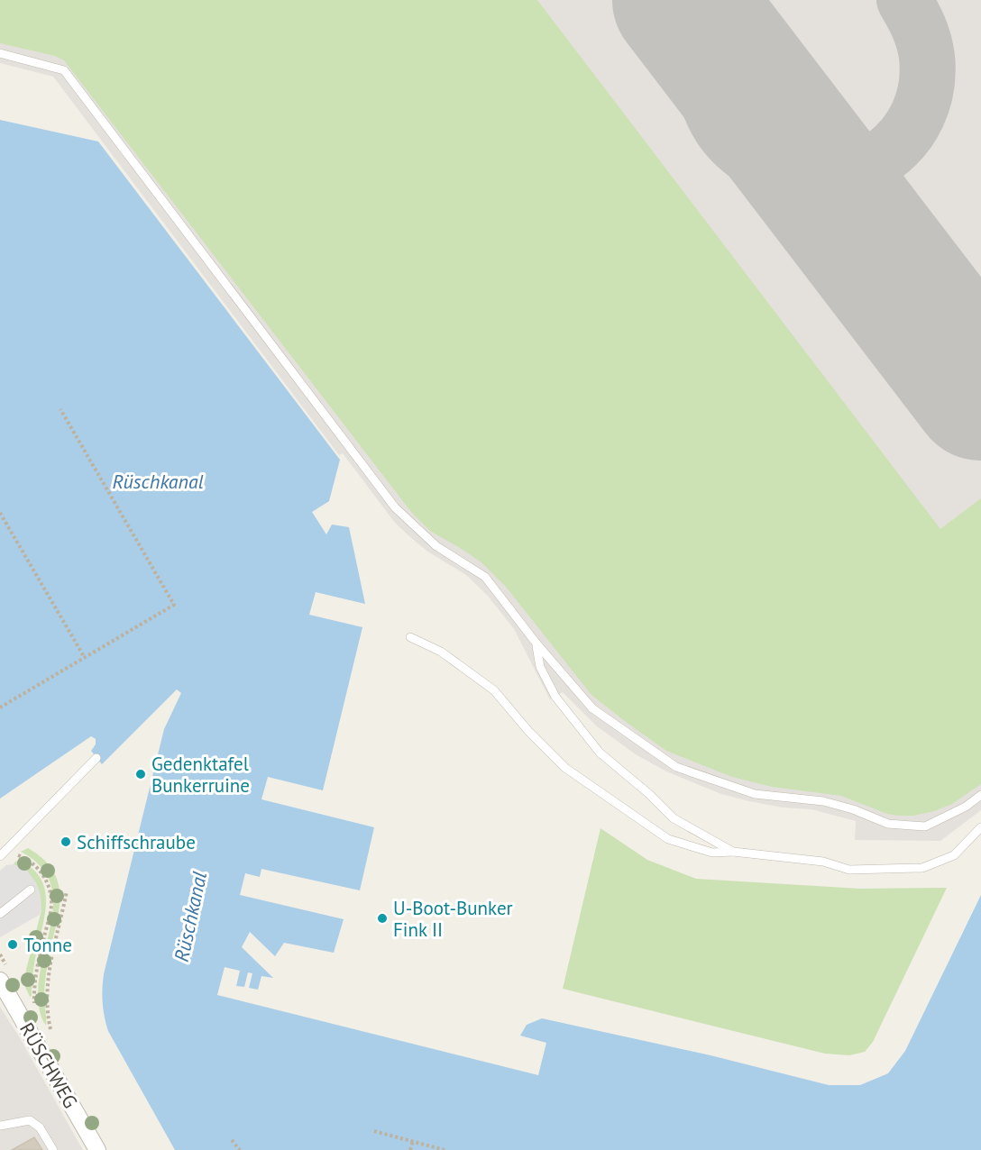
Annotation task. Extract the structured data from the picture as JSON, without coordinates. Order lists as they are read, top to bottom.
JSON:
{
  "streets": {
    "street": ["RÜSCHWEG"]
  },
  "water": ["Rüschkanal"],
  "places": [
    "Gedenktafel Bunkerruine",
    "Schiffschraube",
    "U-Boot-Bunker Fink II",
    "Tonne"
  ]
}
